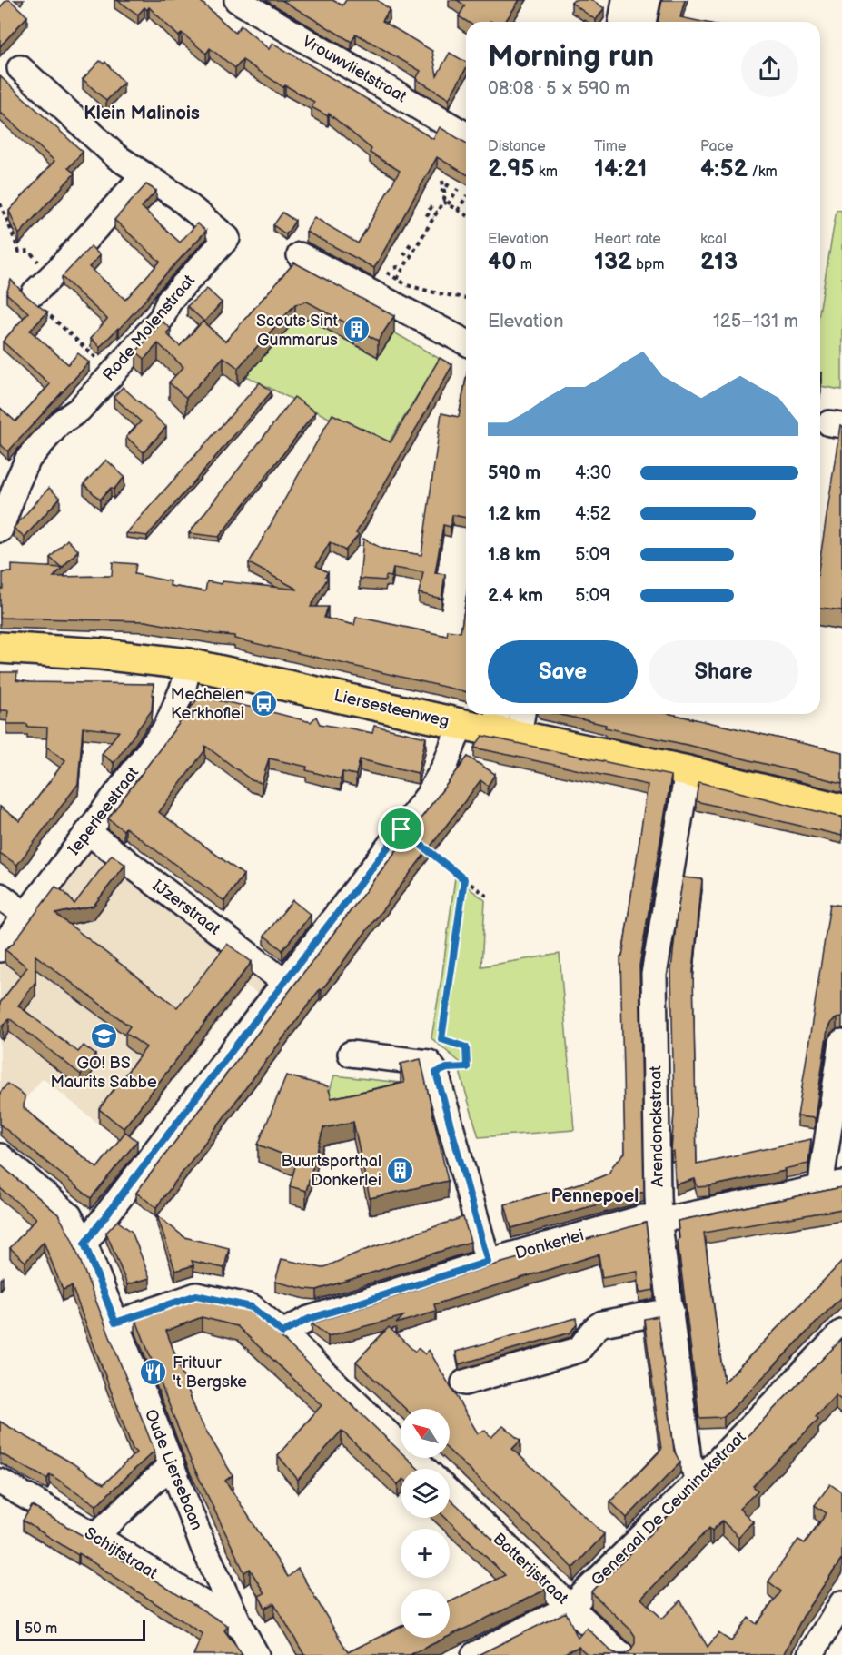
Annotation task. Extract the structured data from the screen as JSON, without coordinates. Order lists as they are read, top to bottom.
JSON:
{
  "streets": {
    "main road": ["Liersesteenweg"],
    "street": [
      "Vrouwvlietstraat",
      "Rode Molenstraat",
      "Ieperleestraat",
      "IJzerstraat",
      "Arendonckstraat",
      "Donkerlei",
      "Oude Liersebaan",
      "Generaal De Ceuninckstraat",
      "Schijfstraat",
      "Batterijstraat"
    ]
  },
  "crossings": [
    ["Liersesteenweg", "Ieperleestraat"],
    ["Liersesteenweg", "Arendonckstraat"],
    ["Ieperleestraat", "IJzerstraat"],
    ["Arendonckstraat", "Donkerlei"],
    ["Arendonckstraat", "Generaal De Ceuninckstraat"],
    ["Oude Liersebaan", "Schijfstraat"],
    ["Generaal De Ceuninckstraat", "Batterijstraat"]
  ],
  "districts": ["Klein Malinois", "Pennepoel"],
  "places": {
    "building": ["Scouts Sint Gummarus", "Buurtsporthal Donkerlei"],
    "bus stop": ["Mechelen Kerkhoflei"],
    "school or university": ["GO! BS Maurits Sabbe"],
    "restaurant": ["Frituur 't Bergske"]
  },
  "scale_bar": "50 m",
  "north": "top left",
  "page": {
    "heading": ["Morning run", "08:08 · 5 × 590 m"],
    "stats": [
      ["Distance", "2.95 km"],
      ["Time", "14:21"],
      ["Pace", "4:52 /km"],
      ["Elevation", "40 m"],
      ["Heart rate", "132 bpm"],
      ["kcal", "213"]
    ],
    "chart": ["Elevation", "125–131 m"],
    "list": [
      {
        "name": "590 m",
        "note": "4:30"
      },
      {
        "name": "1.2 km",
        "note": "4:52"
      },
      {
        "name": "1.8 km",
        "note": "5:09"
      },
      {
        "name": "2.4 km",
        "note": "5:09"
      }
    ],
    "buttons": ["Save", "Share"],
    "map_buttons": ["+", "−"],
    "scale": "50 m"
  }
}
